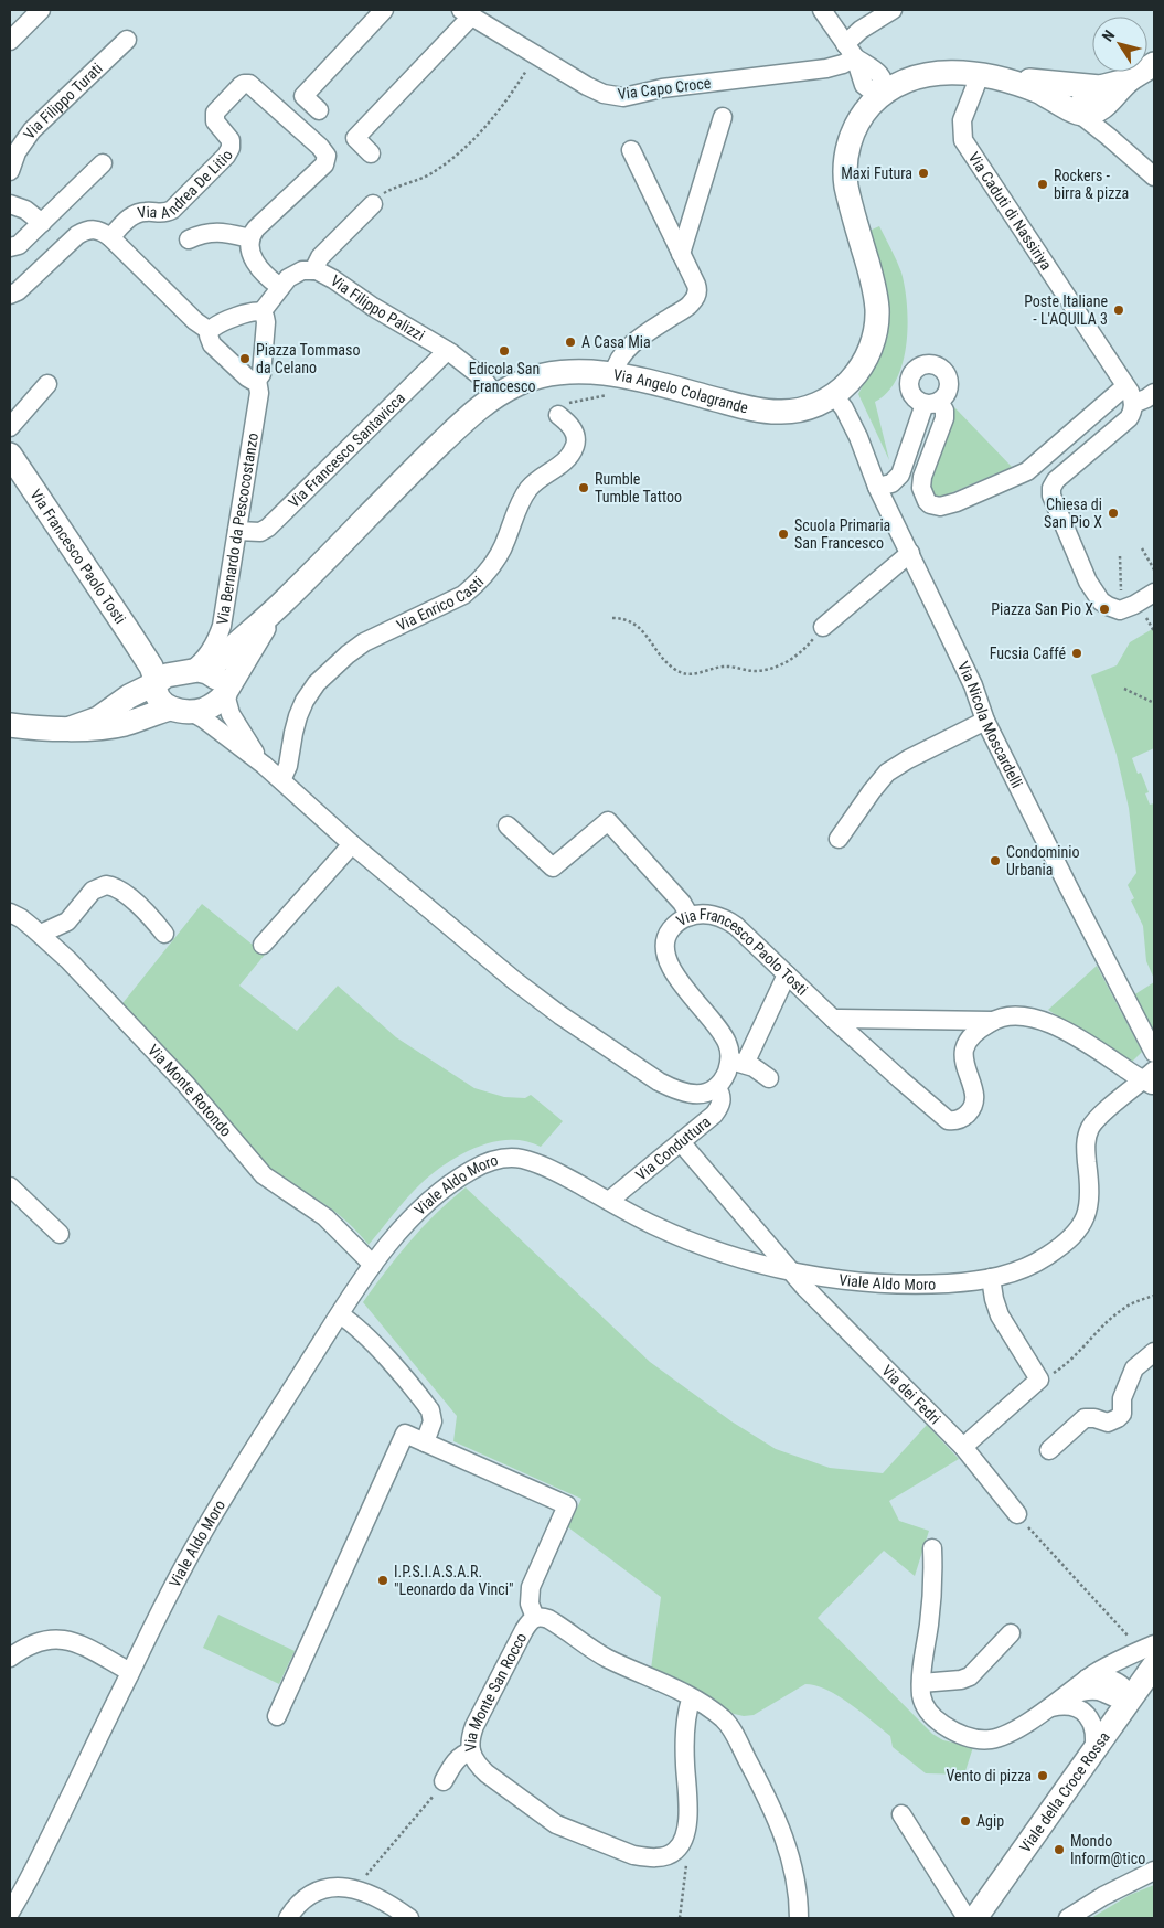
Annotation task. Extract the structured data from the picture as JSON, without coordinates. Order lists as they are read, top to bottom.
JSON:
{
  "streets": {
    "main road": ["Via Angelo Colagrande", "Via Francesco Paolo Tosti", "Viale della Croce Rossa"],
    "street": [
      "Via Capo Croce",
      "Via Filippo Turati",
      "Via Andrea De Litio",
      "Via Caduti di Nassiriya",
      "Via Filippo Palizzi",
      "Via Francesco Santavicca",
      "Via Bernardo da Pescocostanzo",
      "Via Enrico Casti",
      "Via Nicola Moscardelli",
      "Via Monte Rotondo",
      "Via Conduttura",
      "Viale Aldo Moro",
      "Via dei Fedri",
      "Via Monte San Rocco"
    ]
  },
  "crossings": [
    ["Via Caduti di Nassiriya", "Via Angelo Colagrande"],
    ["Via Filippo Palizzi", "Via Angelo Colagrande"],
    ["Via Filippo Palizzi", "Via Francesco Santavicca"],
    ["Via Angelo Colagrande", "Via Bernardo da Pescocostanzo"],
    ["Via Angelo Colagrande", "Via Francesco Paolo Tosti"],
    ["Via Angelo Colagrande", "Via Nicola Moscardelli"],
    ["Via Francesco Santavicca", "Via Bernardo da Pescocostanzo"],
    ["Via Bernardo da Pescocostanzo", "Via Francesco Paolo Tosti"],
    ["Via Monte Rotondo", "Viale Aldo Moro"],
    ["Via Conduttura", "Viale Aldo Moro"],
    ["Via Conduttura", "Via dei Fedri"],
    ["Viale Aldo Moro", "Via dei Fedri"]
  ],
  "places": [
    "Maxi Futura",
    "Rockers - birra & pizza",
    "Poste Italiane - L'AQUILA 3",
    "A Casa Mia",
    "Edicola San Francesco",
    "Piazza Tommaso da Celano",
    "Rumble Tumble Tattoo",
    "Chiesa di San Pio X",
    "Scuola Primaria San Francesco",
    "Piazza San Pio X",
    "Fucsia Caffé",
    "Condominio Urbania",
    "I.P.S.I.A.S.A.R. \"Leonardo da Vinci\"",
    "Vento di pizza",
    "Agip",
    "Mondo Inform@tico"
  ],
  "north": "top left"
}
